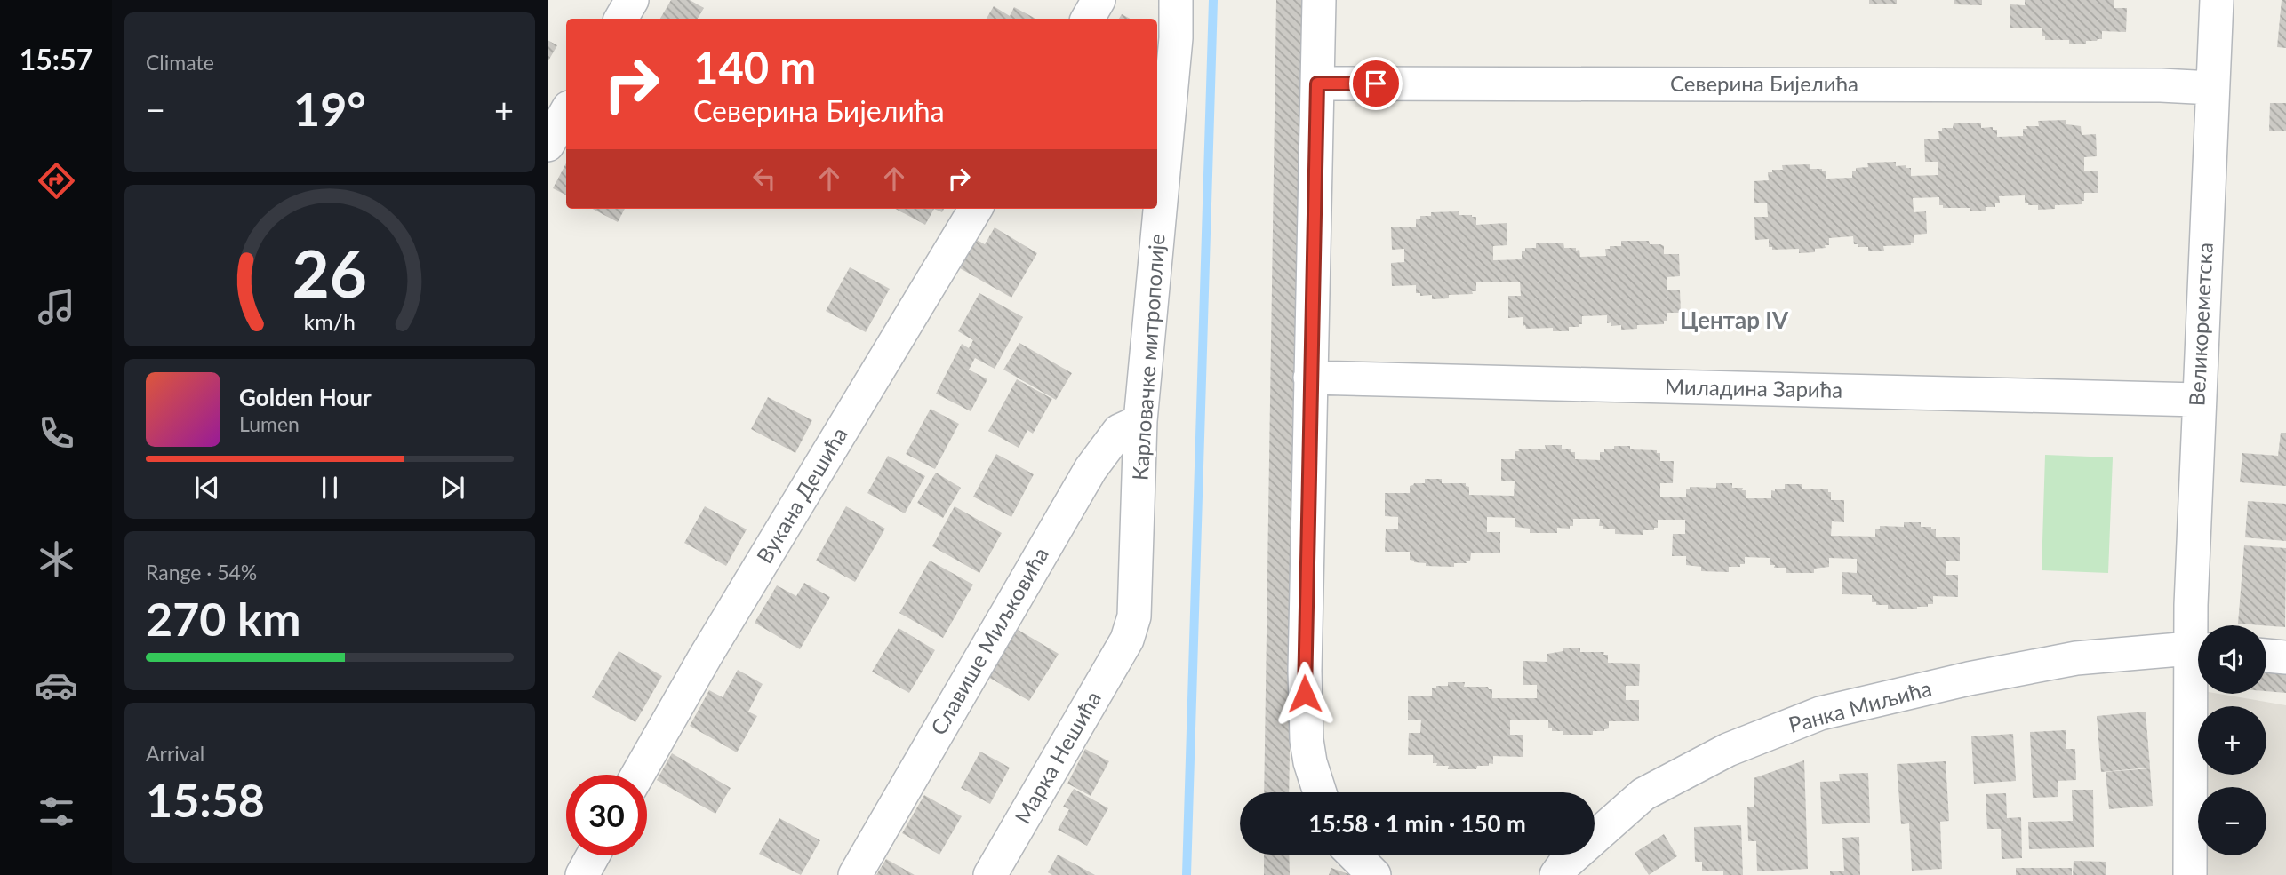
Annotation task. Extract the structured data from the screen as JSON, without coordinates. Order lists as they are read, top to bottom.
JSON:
{
  "streets": {
    "street": [
      "Северина Бијелића",
      "Великореметска",
      "Карловачке митрополије",
      "Миладина Зарића",
      "Вукана Дешића",
      "Славише Миљковића",
      "Ранка Миљића",
      "Марка Нешића"
    ]
  },
  "crossings": [
    ["Северина Бијелића", "Великореметска"],
    ["Великореметска", "Миладина Зарића"],
    ["Карловачке митрополије", "Славише Миљковића"],
    ["Карловачке митрополије", "Марка Нешића"]
  ],
  "districts": ["Центар IV"],
  "page": {
    "tabs": "15:57",
    "tile": [
      "Climate",
      ["Range · 54%", "270 km"],
      ["Arrival", "15:58"]
    ],
    "turn": ["140 m", "Северина Бијелића"],
    "heat": ["−", "19°", "+"],
    "song": ["Golden Hour", "Lumen"],
    "map_buttons": ["+", "−"],
    "limit": "30",
    "trip": "15:58 · 1 min · 150 m",
    "gauge": ["26", "km/h"]
  }
}
